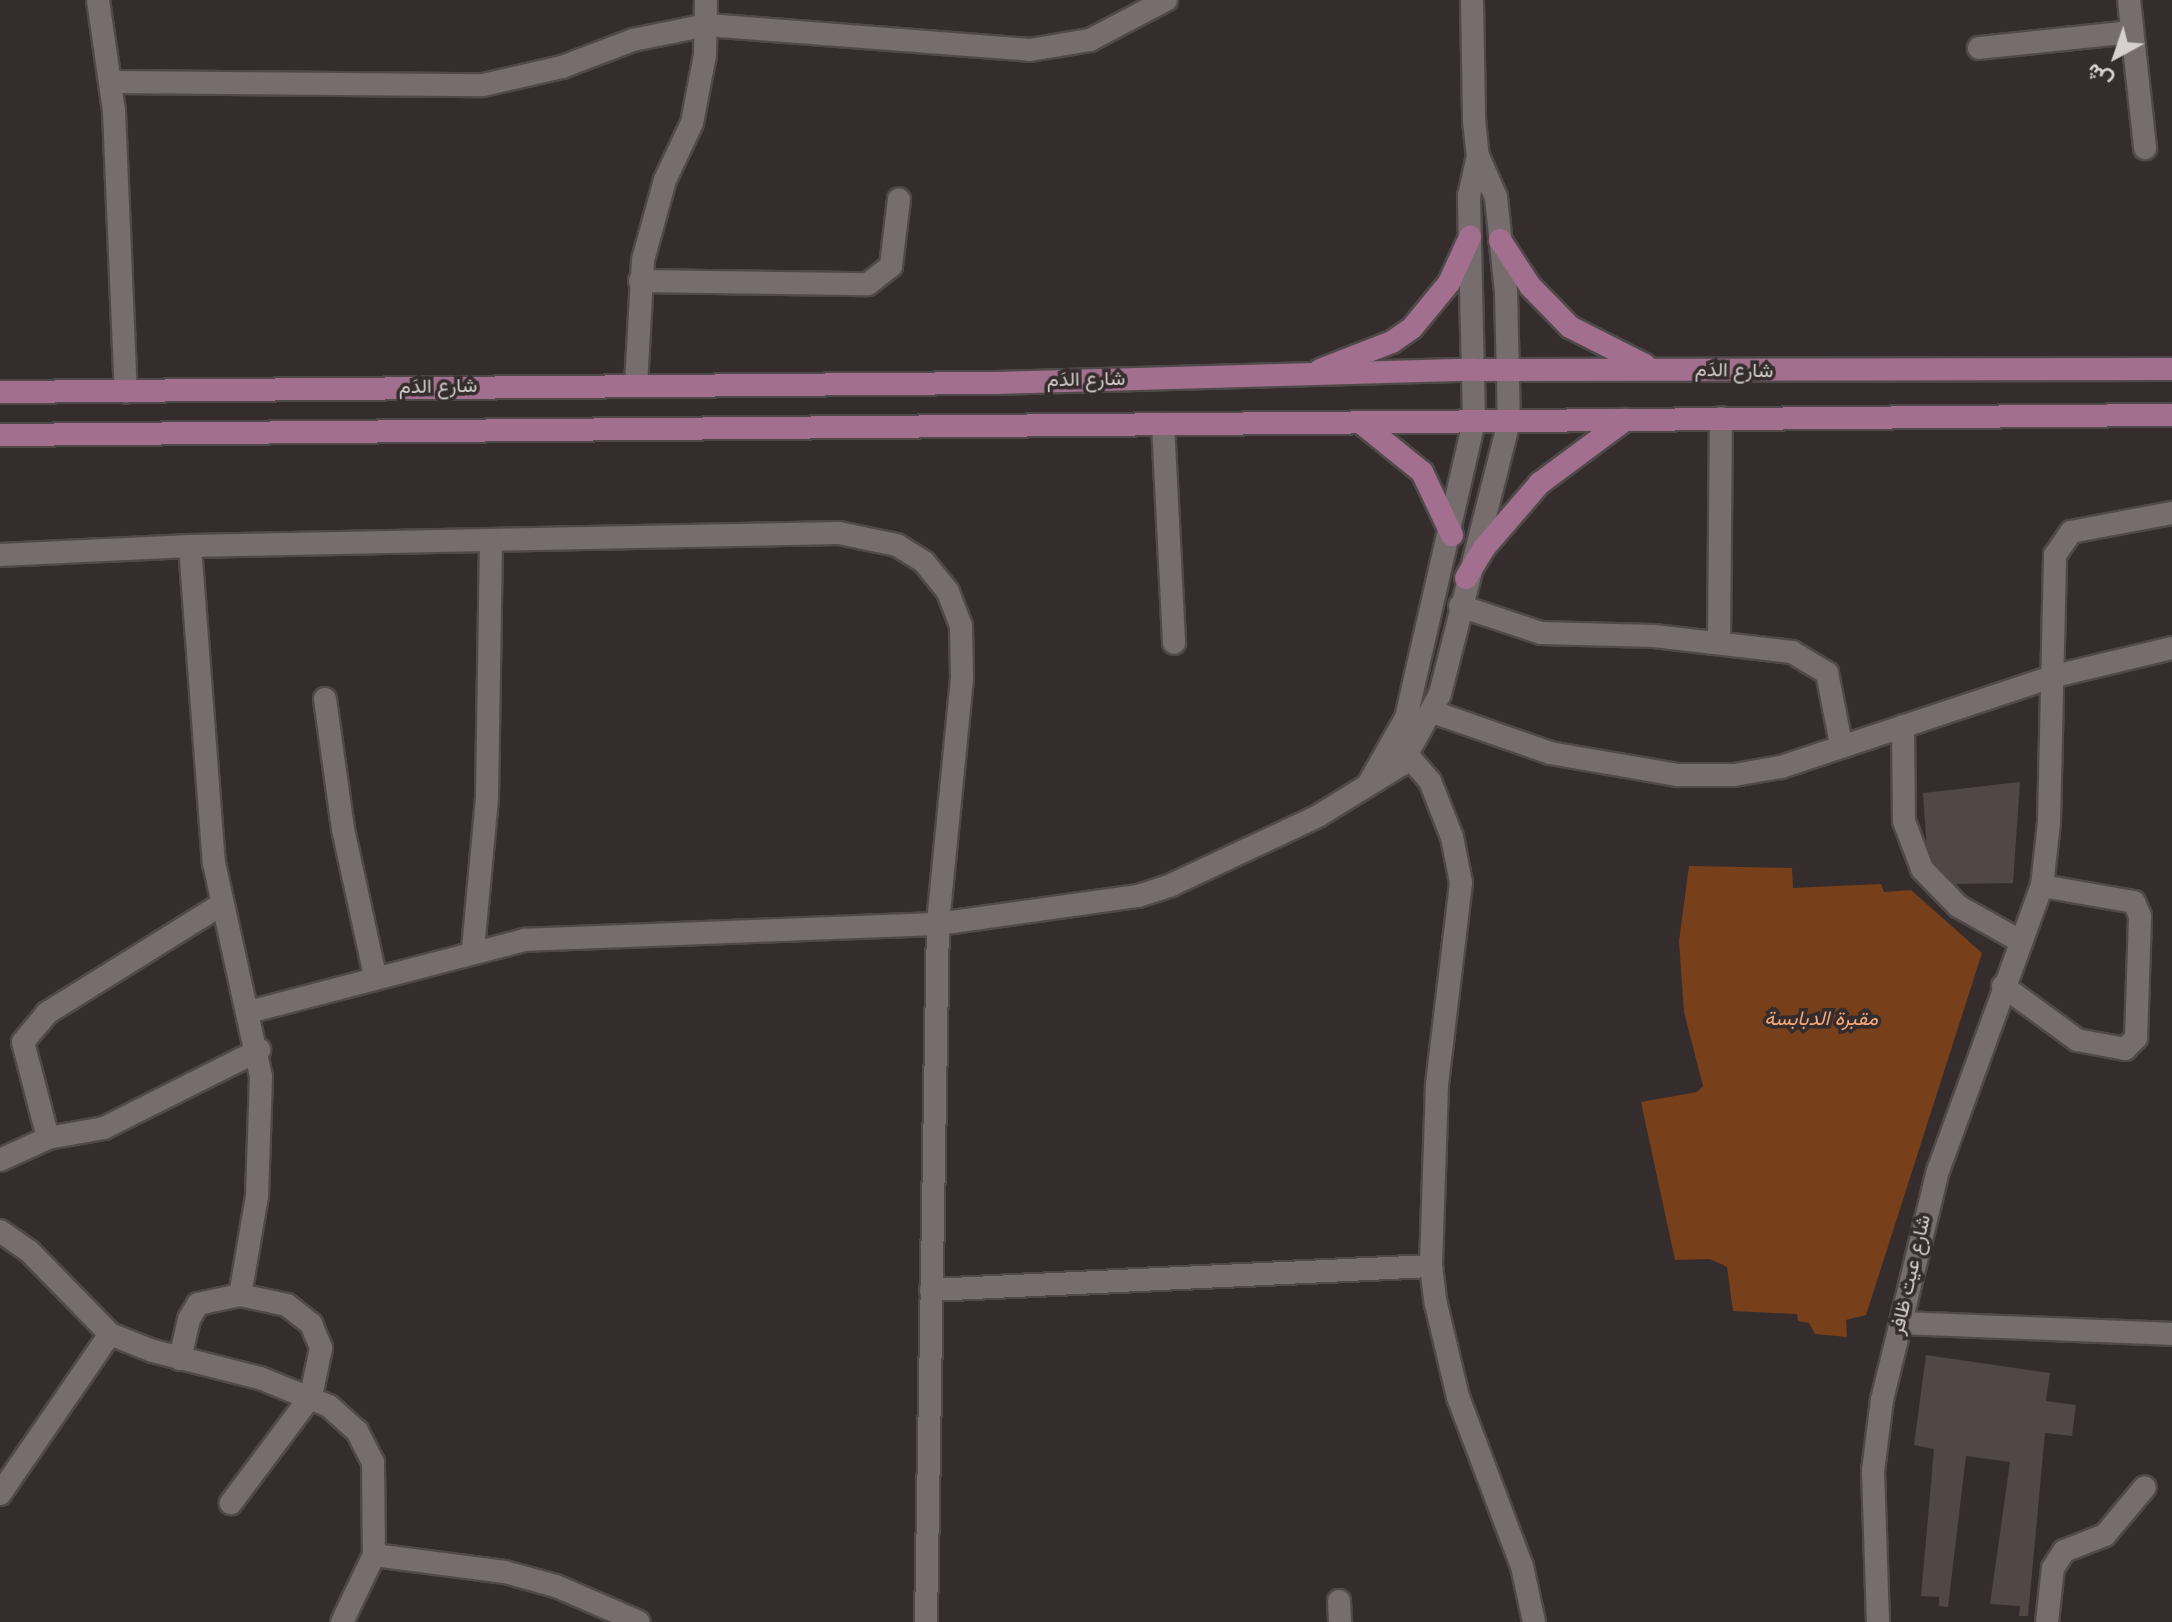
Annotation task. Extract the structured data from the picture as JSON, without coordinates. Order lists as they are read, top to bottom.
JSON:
{
  "streets": {
    "main road": ["شارع الدَم"],
    "street": ["شارع عيت ظافر"]
  },
  "parks": ["مقبرة الدبابسة"],
  "north": "bottom left"
}
